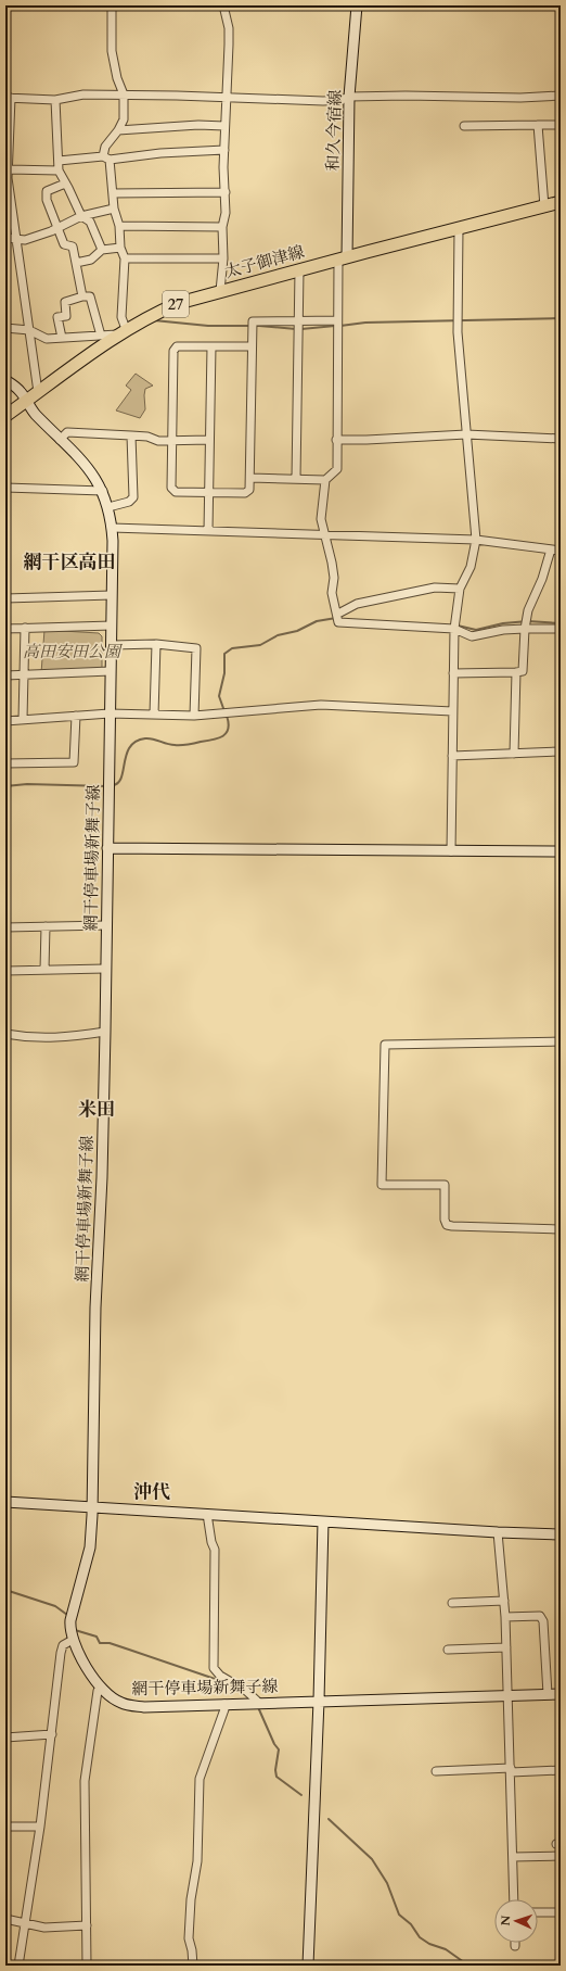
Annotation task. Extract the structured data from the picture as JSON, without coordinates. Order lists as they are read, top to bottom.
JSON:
{
  "streets": {
    "main road": [
      "和久今宿線",
      "太子御津線",
      "27",
      "網干停車場新舞子線"
    ]
  },
  "crossings": [
    ["和久今宿線", "太子御津線"],
    ["太子御津線", "網干停車場新舞子線"]
  ],
  "districts": ["網干区高田", "米田", "沖代"],
  "parks": ["高田安田公園"],
  "north": "left"
}
